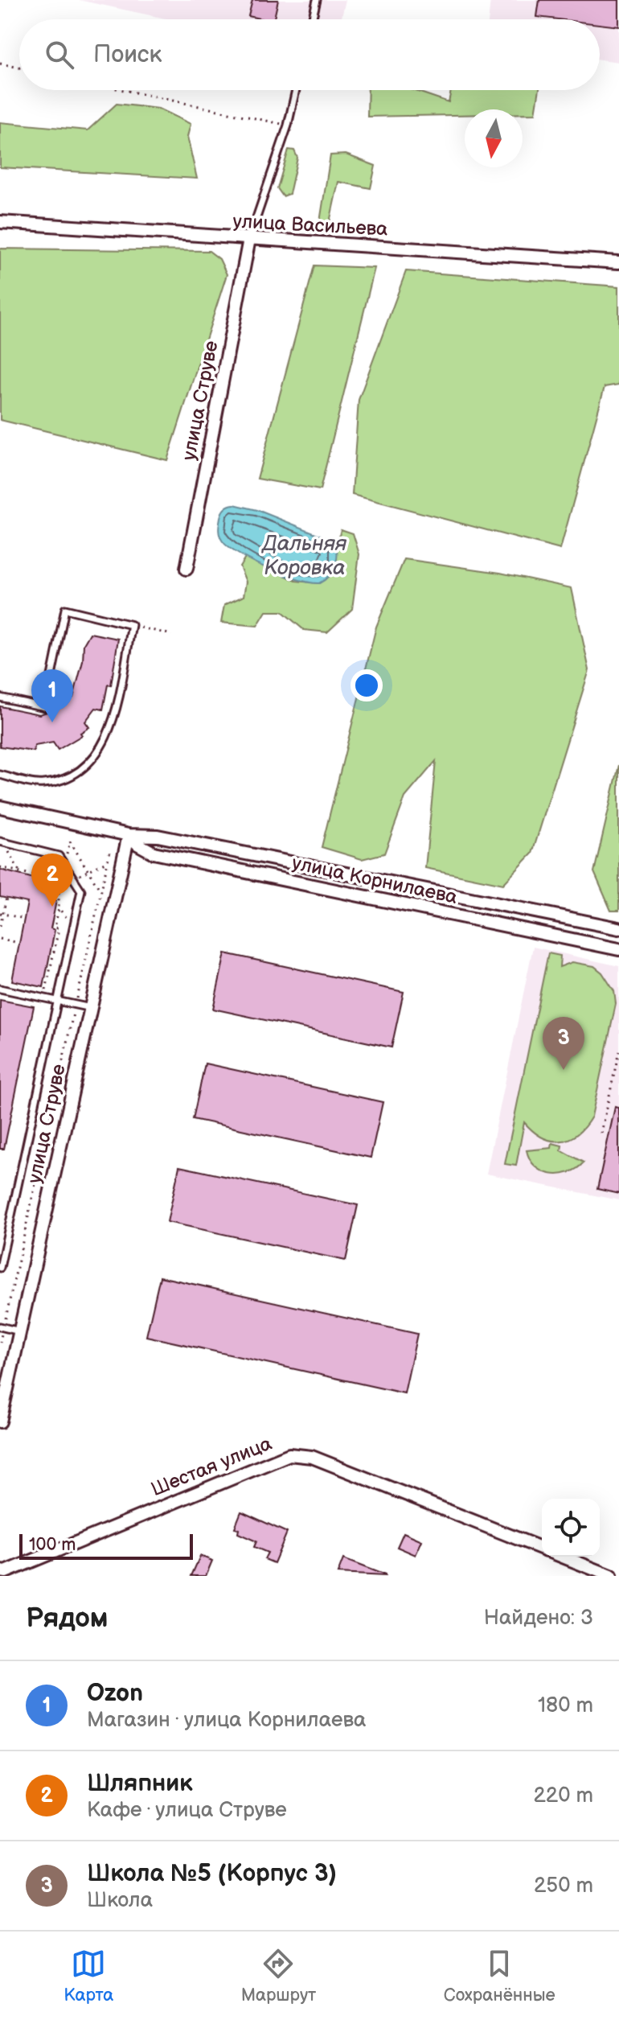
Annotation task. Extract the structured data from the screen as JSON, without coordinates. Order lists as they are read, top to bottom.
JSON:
{
  "streets": {
    "street": [
      "улица Васильева",
      "улица Струве",
      "улица Корнилаева",
      "Шестая улица"
    ]
  },
  "crossings": [
    ["улица Васильева", "улица Струве"],
    ["улица Струве", "улица Корнилаева"]
  ],
  "water": ["Дальняя Коровка"],
  "scale_bar": "100 m",
  "north": "bottom",
  "page": {
    "search": "Поиск",
    "pins": ["1", "2", "3"],
    "scale": "100 m",
    "heading": ["Рядом", "Найдено: 3"],
    "list": [
      {
        "mark": "1",
        "name": "Ozon",
        "note": "Магазин · улица Корнилаева",
        "value": "180 m"
      },
      {
        "mark": "2",
        "name": "Шляпник",
        "note": "Кафе · улица Струве",
        "value": "220 m"
      },
      {
        "mark": "3",
        "name": "Школа №5 (Корпус 3)",
        "note": "Школа",
        "value": "250 m"
      }
    ],
    "nav": ["Карта", "Маршрут", "Сохранённые"]
  }
}
